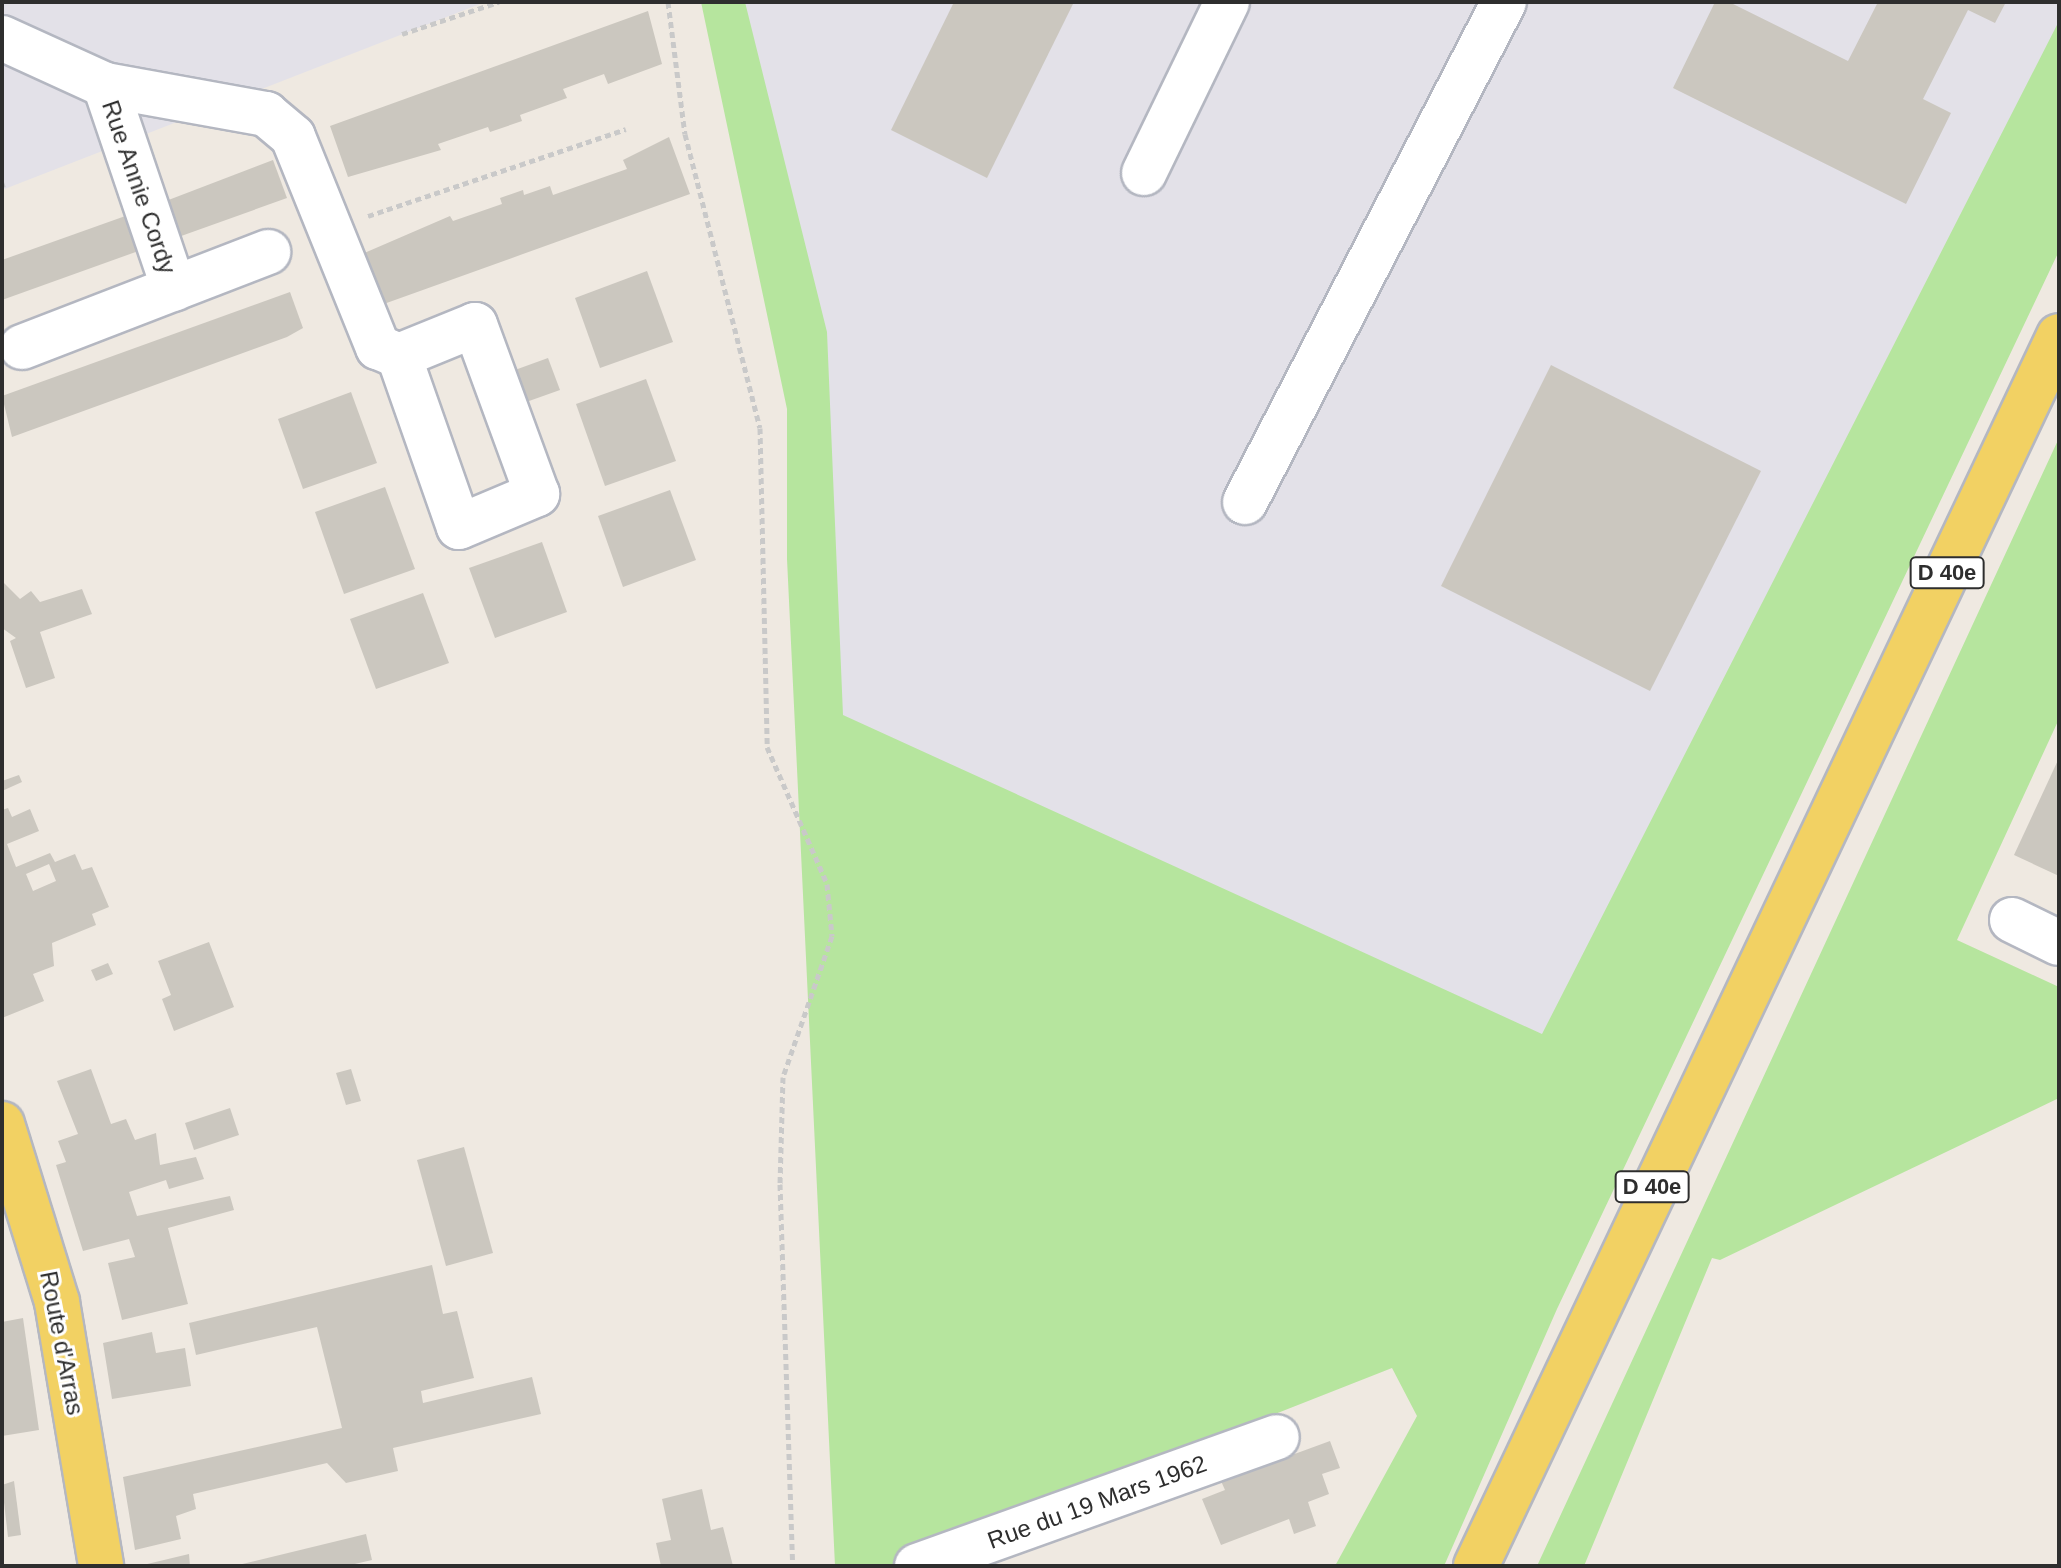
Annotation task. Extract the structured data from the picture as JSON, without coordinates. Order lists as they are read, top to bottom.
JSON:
{
  "streets": {
    "main road": ["D 40e", "Route d'Arras"],
    "street": ["Rue Annie Cordy", "Rue du 19 Mars 1962"]
  }
}
